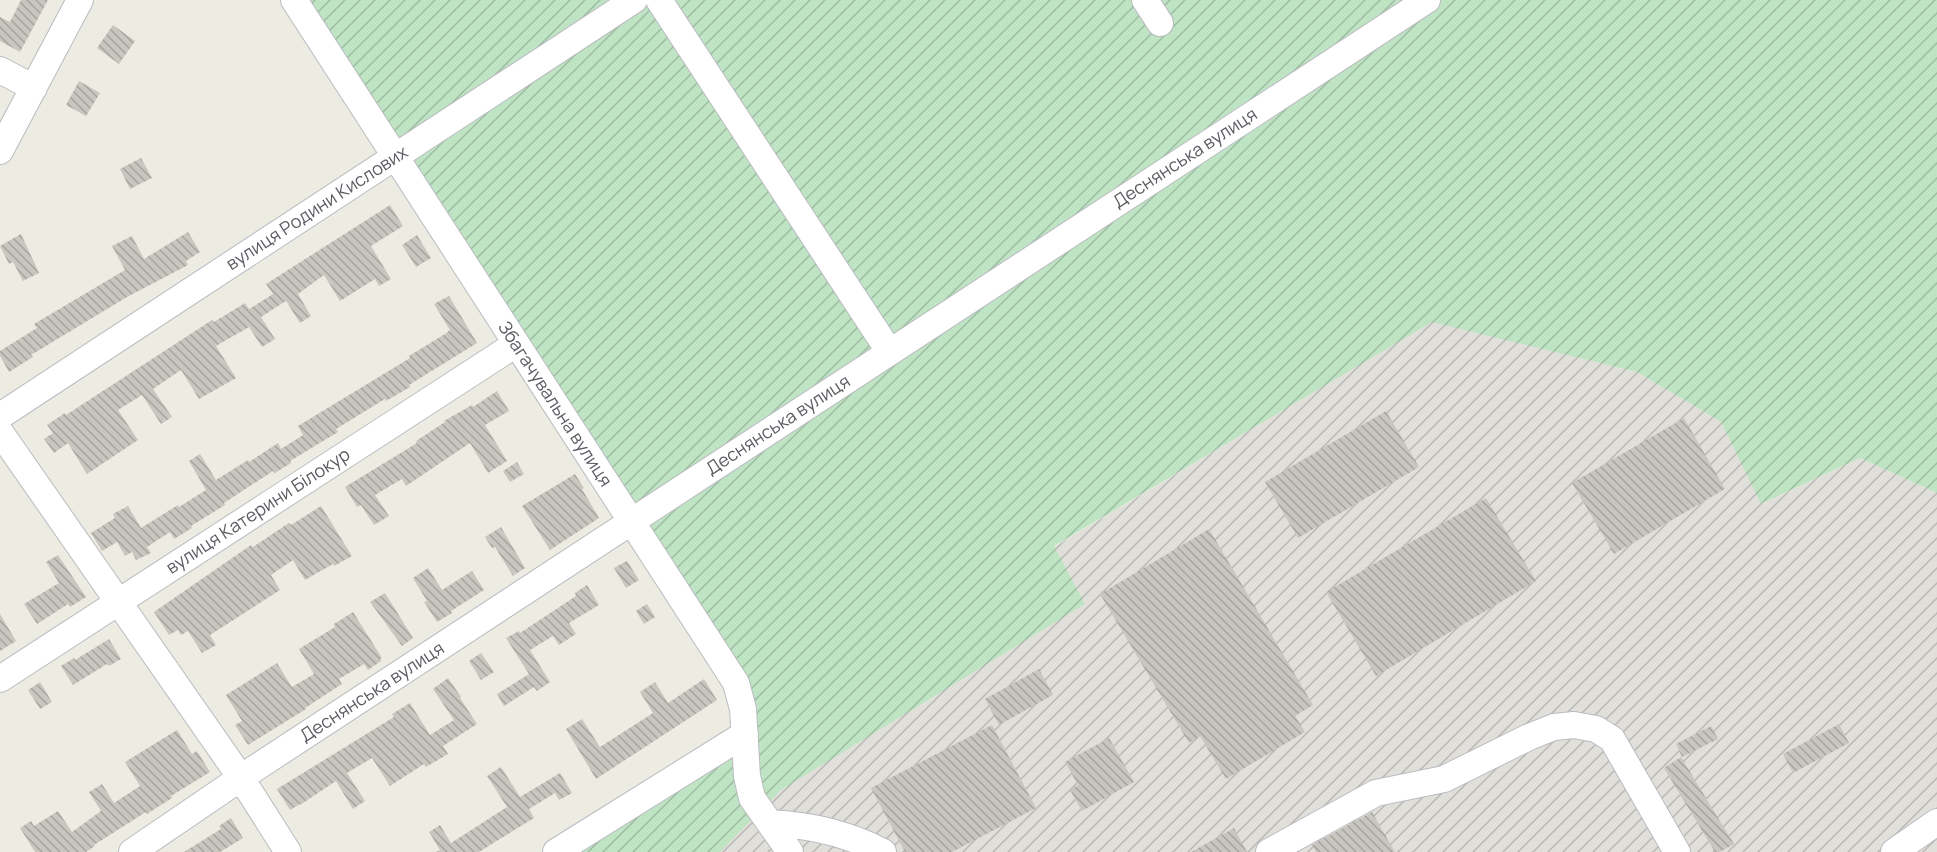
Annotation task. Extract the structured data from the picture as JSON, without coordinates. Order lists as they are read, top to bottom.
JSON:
{
  "streets": {
    "street": [
      "Деснянська вулиця",
      "вулиця Родини Кислових",
      "Збагачувальна вулиця",
      "вулиця Катерини Білокур"
    ]
  },
  "crossings": [
    ["Деснянська вулиця", "Збагачувальна вулиця"],
    ["вулиця Родини Кислових", "Збагачувальна вулиця"],
    ["Збагачувальна вулиця", "вулиця Катерини Білокур"]
  ]
}
